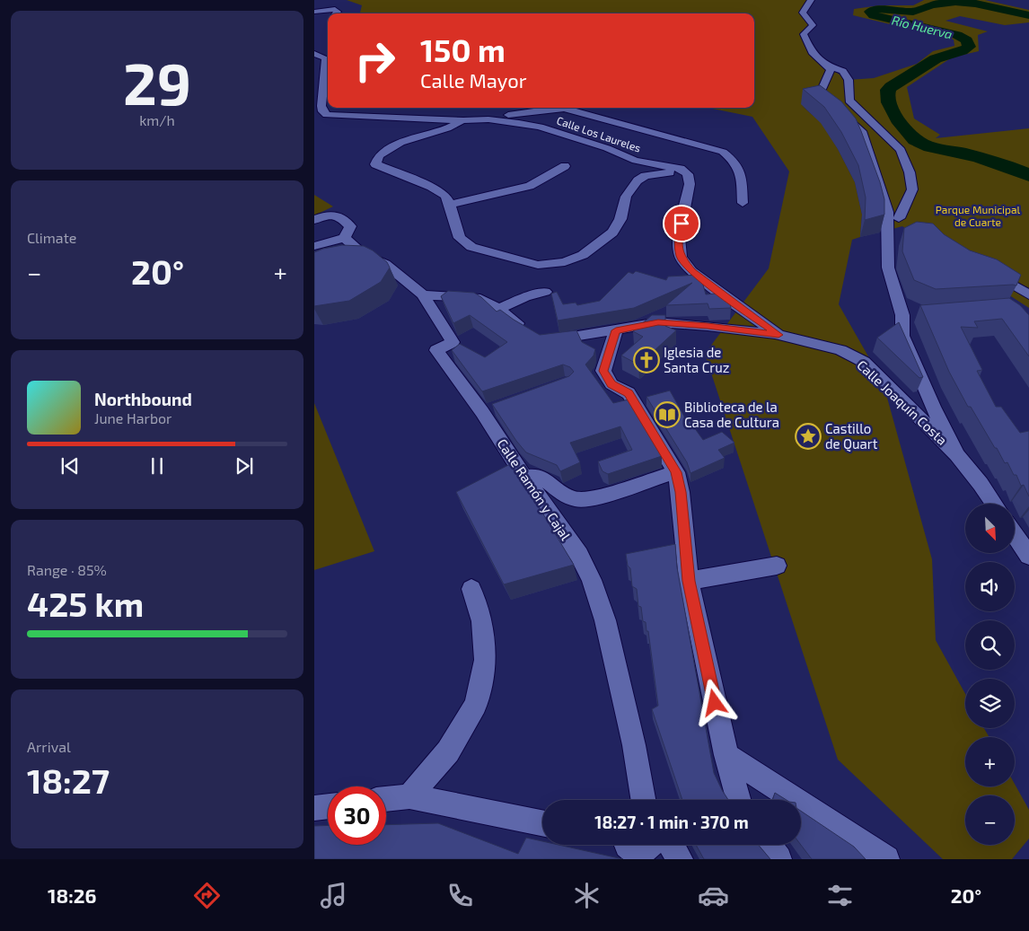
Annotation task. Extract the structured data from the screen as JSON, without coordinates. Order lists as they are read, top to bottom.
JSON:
{
  "streets": {
    "street": ["Calle Los Laureles", "Calle Joaquín Costa", "Calle Ramón y Cajal"]
  },
  "crossings": [
    ["Calle Los Laureles", "Calle Joaquín Costa"]
  ],
  "water": ["Río Huerva"],
  "parks": ["Parque Municipal de Cuarte"],
  "places": {
    "church": ["Iglesia de Santa Cruz"],
    "library": ["Biblioteca de la Casa de Cultura"],
    "place": ["Castillo de Quart"]
  },
  "north": "bottom right",
  "page": {
    "tile": [
      ["29", "km/h"],
      "Climate",
      ["Range · 85%", "425 km"],
      ["Arrival", "18:27"]
    ],
    "turn": ["150 m", "Calle Mayor"],
    "heat": ["−", "20°", "+"],
    "song": ["Northbound", "June Harbor"],
    "map_buttons": ["+", "−"],
    "limit": "30",
    "trip": "18:27 · 1 min · 370 m",
    "tabs": ["18:26", "20°"]
  }
}
